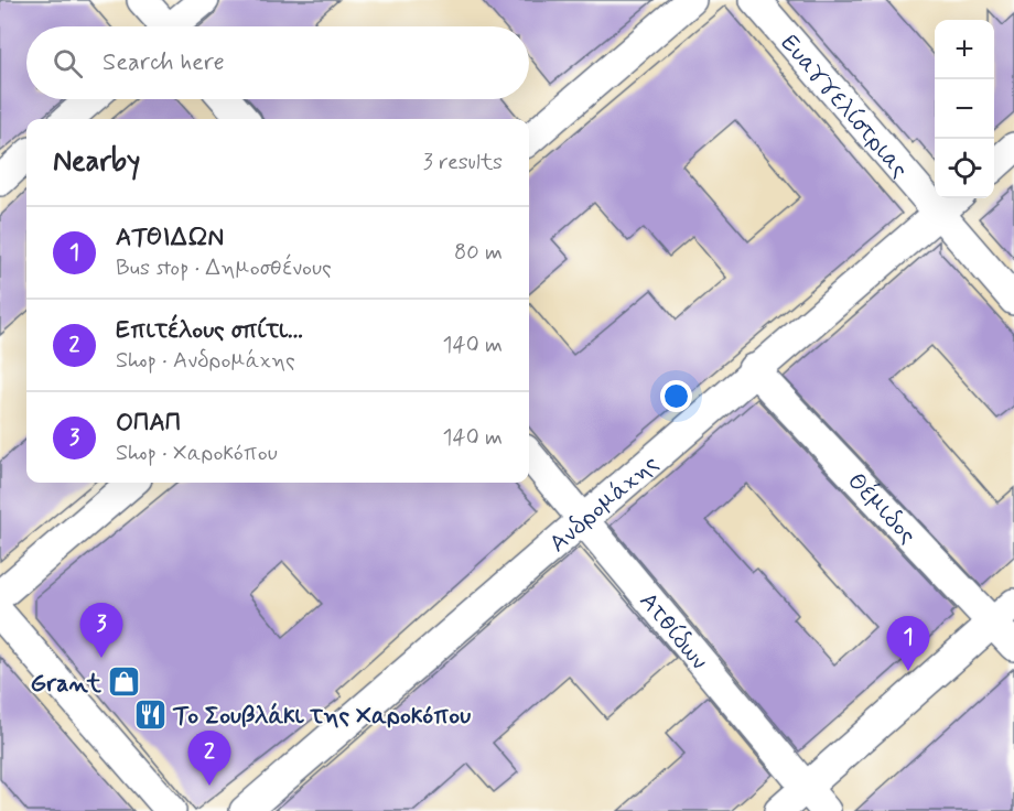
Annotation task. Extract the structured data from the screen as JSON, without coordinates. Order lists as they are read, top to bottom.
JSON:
{
  "streets": {
    "street": [
      "Ευαγγελίστριας",
      "Ανδρομάχης",
      "Θέμιδος",
      "Ατθίδων"
    ]
  },
  "crossings": [
    ["Ευαγγελίστριας", "Ανδρομάχης"],
    ["Ανδρομάχης", "Θέμιδος"],
    ["Ανδρομάχης", "Ατθίδων"]
  ],
  "places": {
    "shop": ["Grant"],
    "restaurant": ["Το Σουβλάκι της Χαροκόπου"]
  },
  "page": {
    "map_buttons": ["+", "−"],
    "search": "Search here",
    "heading": ["Nearby", "3 results"],
    "list": [
      {
        "mark": "1",
        "name": "ΑΤΘΙΔΩΝ",
        "note": "Bus stop · Δημοσθένους",
        "value": "80 m"
      },
      {
        "mark": "2",
        "name": "Επιτέλους σπίτι...",
        "note": "Shop · Ανδρομάχης",
        "value": "140 m"
      },
      {
        "mark": "3",
        "name": "ΟΠΑΠ",
        "note": "Shop · Χαροκόπου",
        "value": "140 m"
      }
    ],
    "pins": ["3", "1", "2"]
  }
}
